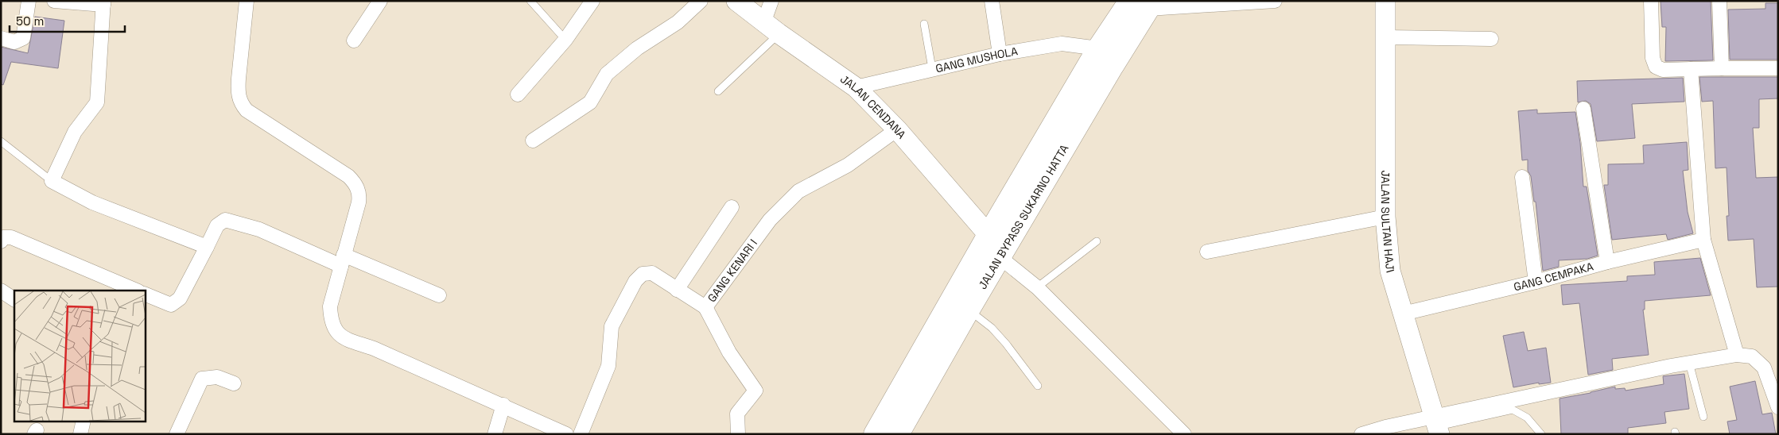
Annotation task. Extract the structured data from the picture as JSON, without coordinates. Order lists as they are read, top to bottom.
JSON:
{
  "streets": {
    "highway": ["JALAN BYPASS SUKARNO HATTA"],
    "street": [
      "GANG MUSHOLA",
      "JALAN CENDANA",
      "JALAN SULTAN HAJI",
      "GANG KENARI I",
      "GANG CEMPAKA"
    ]
  },
  "crossings": [
    ["GANG MUSHOLA", "JALAN CENDANA"],
    ["GANG MUSHOLA", "JALAN BYPASS SUKARNO HATTA"],
    ["JALAN CENDANA", "JALAN BYPASS SUKARNO HATTA"],
    ["JALAN CENDANA", "GANG KENARI I"],
    ["JALAN SULTAN HAJI", "GANG CEMPAKA"]
  ],
  "scale_bar": "50 m"
}
